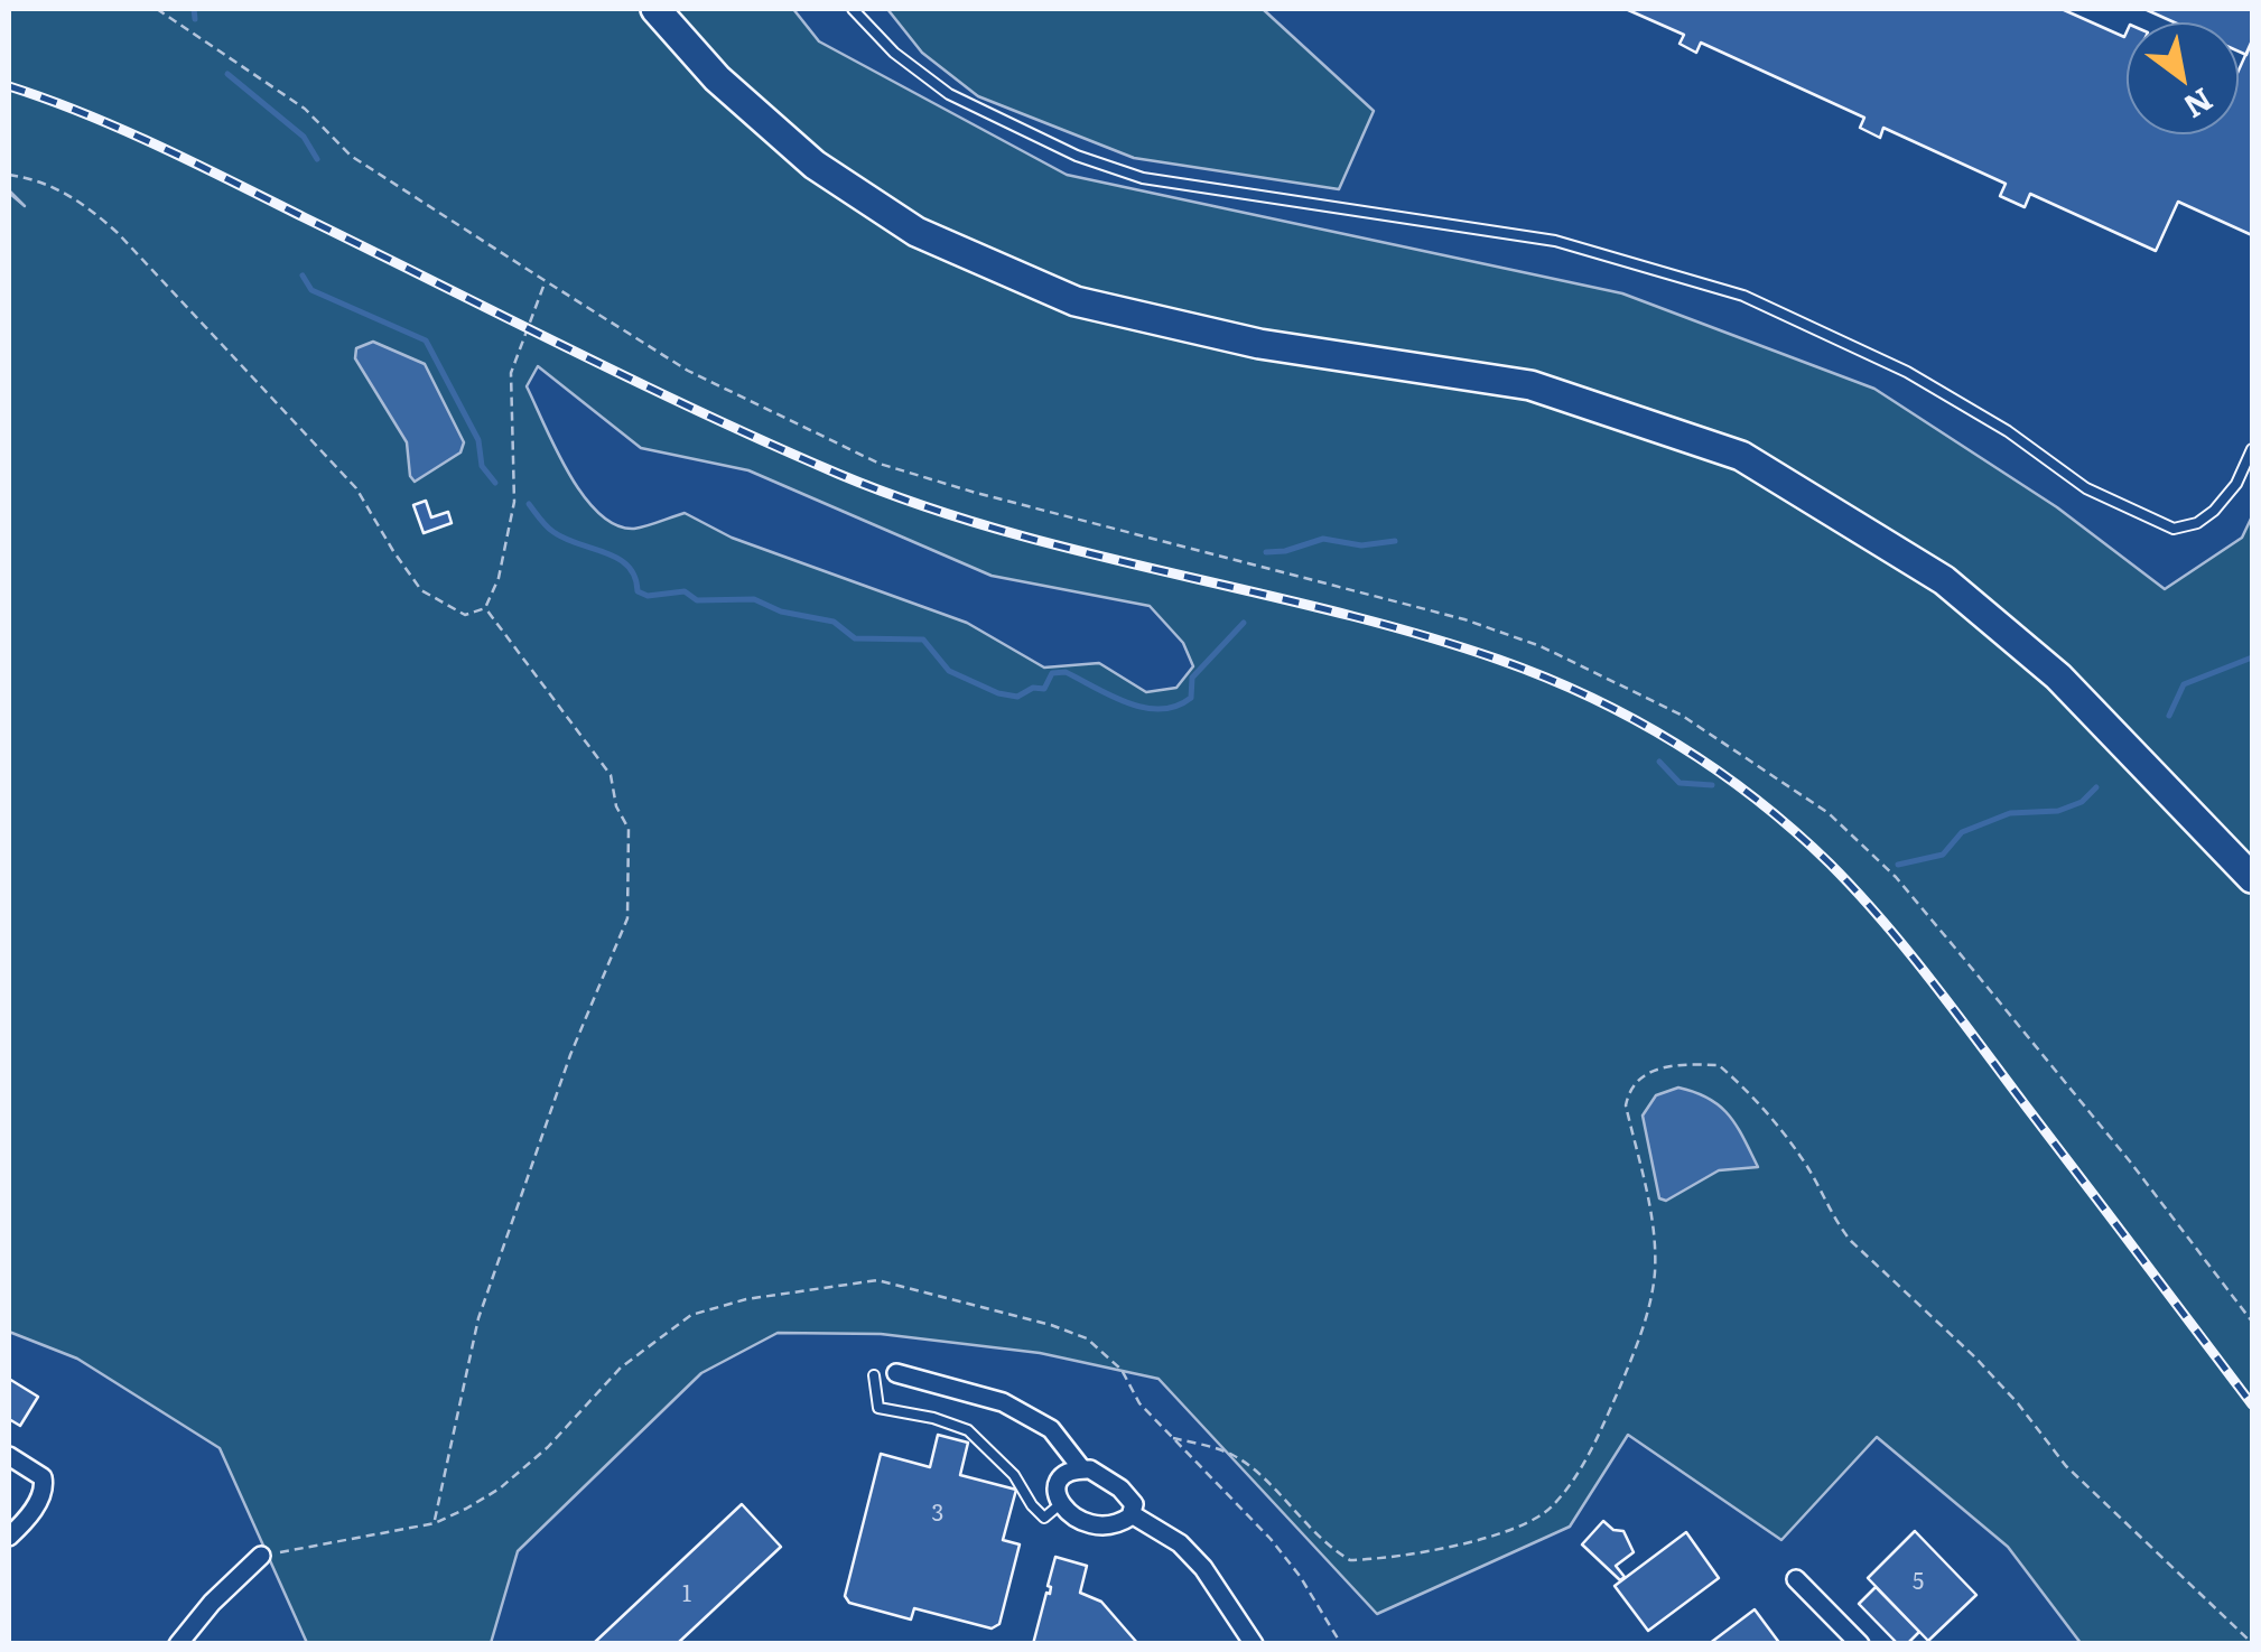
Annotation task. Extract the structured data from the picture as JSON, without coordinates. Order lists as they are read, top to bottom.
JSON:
{
  "house_numbers": ["3", "5", "1"],
  "north": "bottom right"
}
